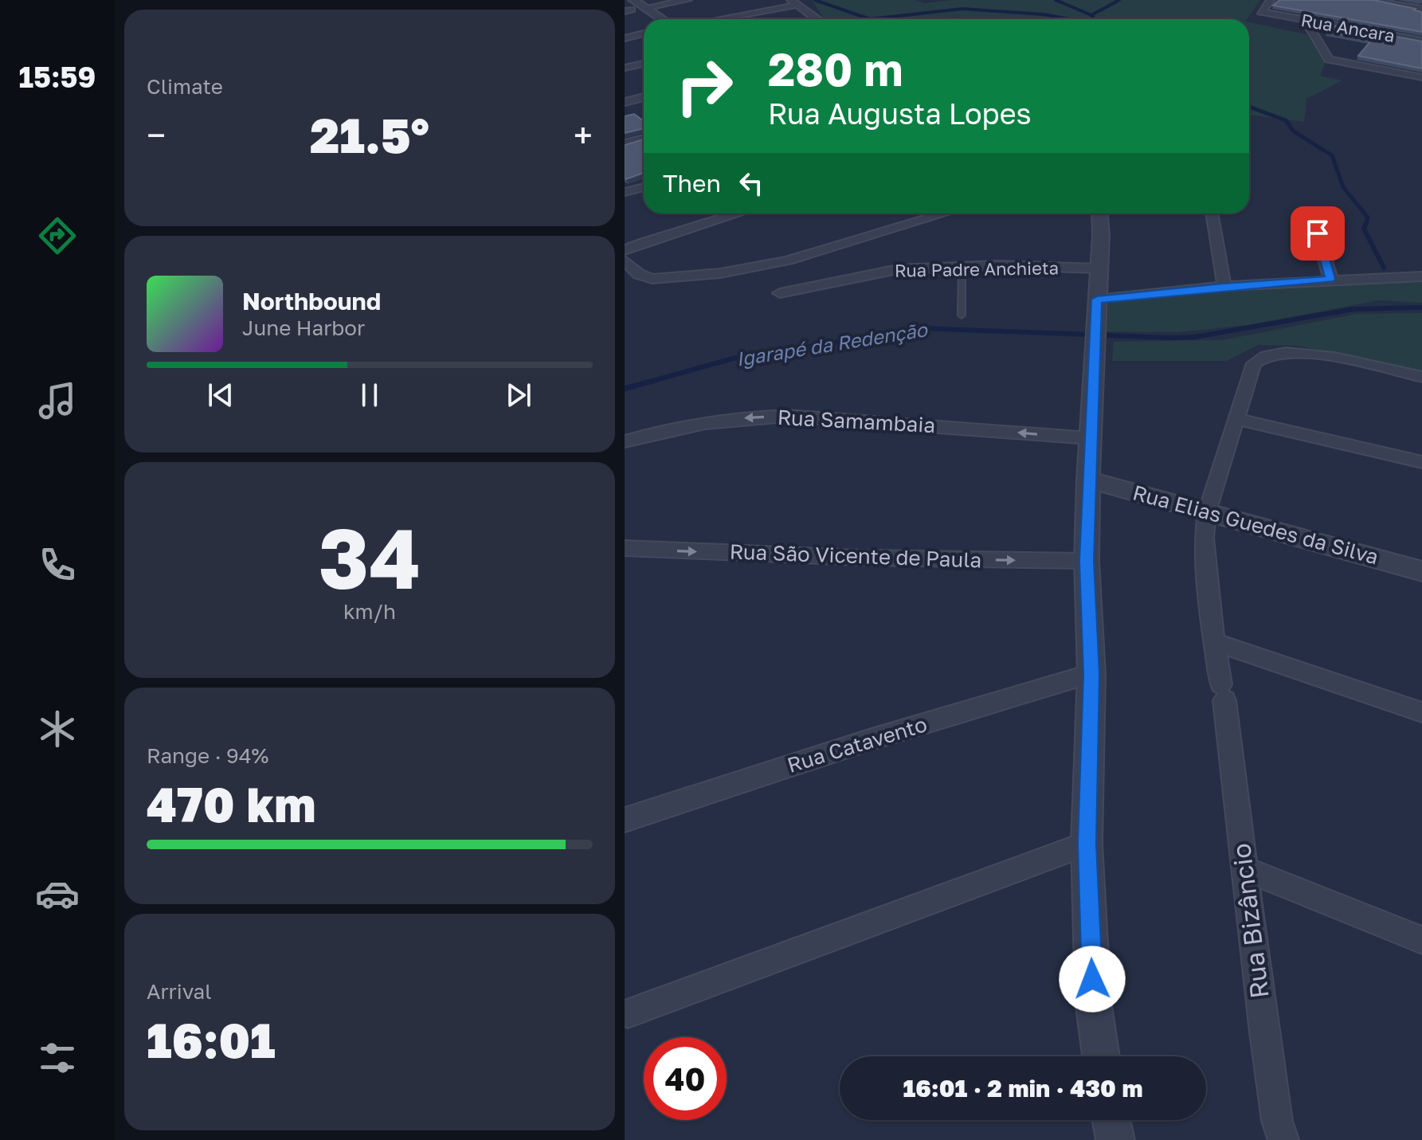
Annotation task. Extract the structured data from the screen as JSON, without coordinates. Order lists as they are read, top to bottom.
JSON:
{
  "streets": {
    "street": [
      "Rua Ancara",
      "Rua Padre Anchieta",
      "Rua Samambaia",
      "Rua Elias Guedes da Silva",
      "Rua São Vicente de Paula",
      "Rua Catavento",
      "Rua Bizâncio"
    ]
  },
  "crossings": [
    ["Rua Elias Guedes da Silva", "Rua Bizâncio"]
  ],
  "one_way": ["Rua São Vicente de Paula"],
  "water": ["Igarapé da Redenção"],
  "page": {
    "tabs": "15:59",
    "tile": [
      "Climate",
      ["34", "km/h"],
      ["Range · 94%", "470 km"],
      ["Arrival", "16:01"]
    ],
    "turn": ["280 m", "Rua Augusta Lopes"],
    "heat": ["−", "21.5°", "+"],
    "then": "Then",
    "song": ["Northbound", "June Harbor"],
    "limit": "40",
    "trip": "16:01 · 2 min · 430 m"
  }
}
